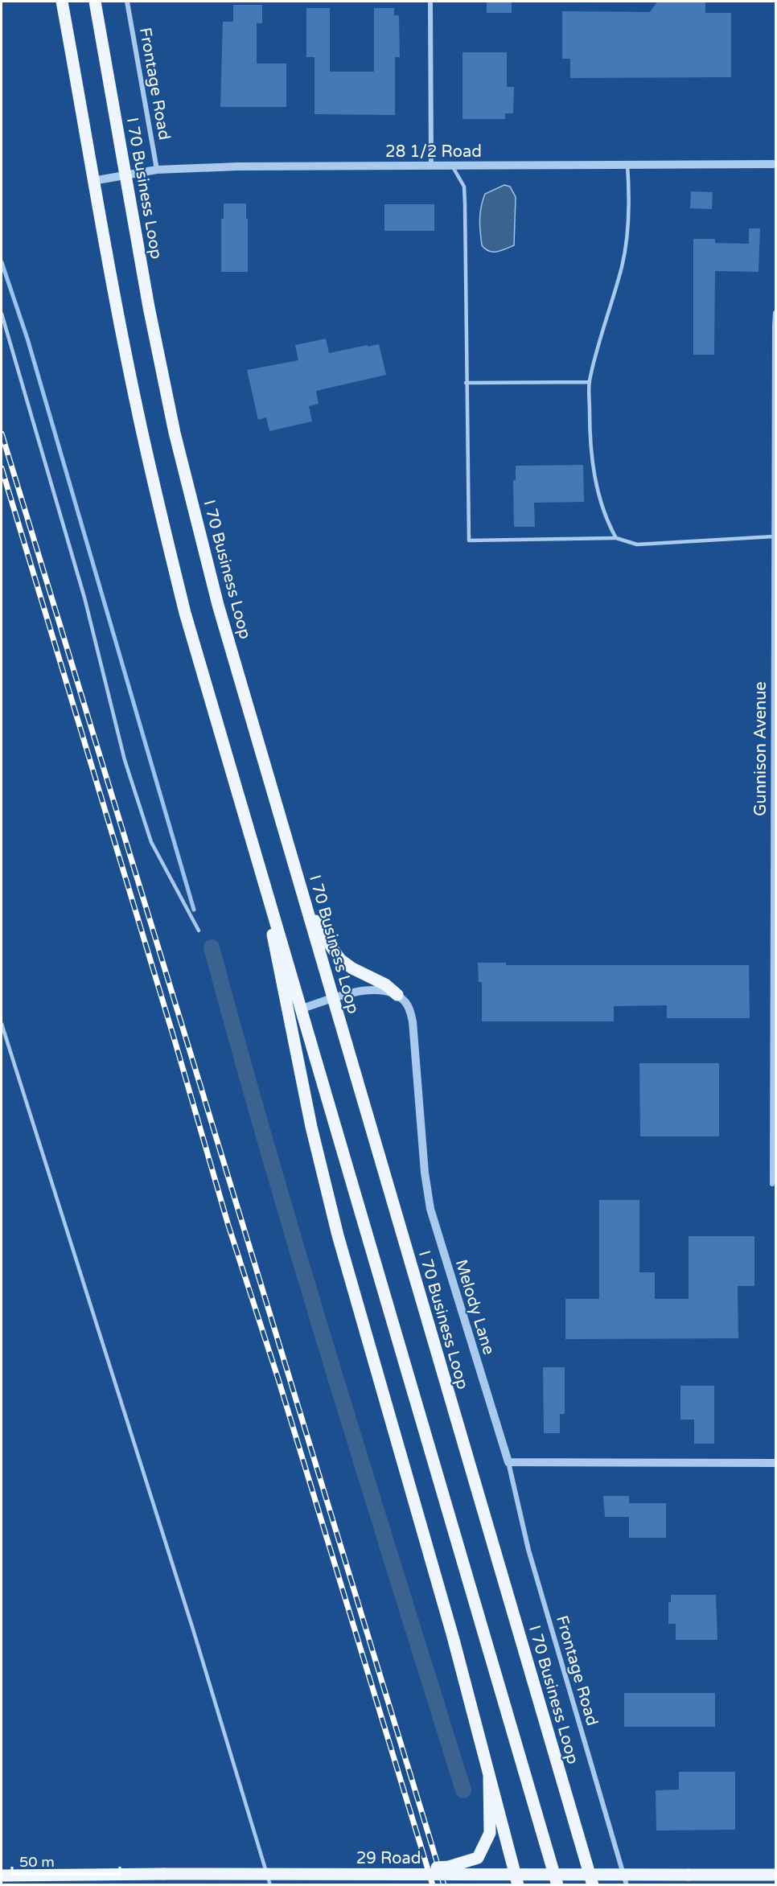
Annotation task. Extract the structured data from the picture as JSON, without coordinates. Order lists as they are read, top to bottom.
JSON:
{
  "streets": {
    "main road": ["I 70 Business Loop", "29 Road"],
    "street": [
      "Frontage Road",
      "28 1/2 Road",
      "Gunnison Avenue",
      "Melody Lane"
    ]
  },
  "crossings": [
    ["Frontage Road", "28 1/2 Road"],
    ["Frontage Road", "Melody Lane"],
    ["28 1/2 Road", "I 70 Business Loop"]
  ],
  "scale_bar": "50 m"
}
